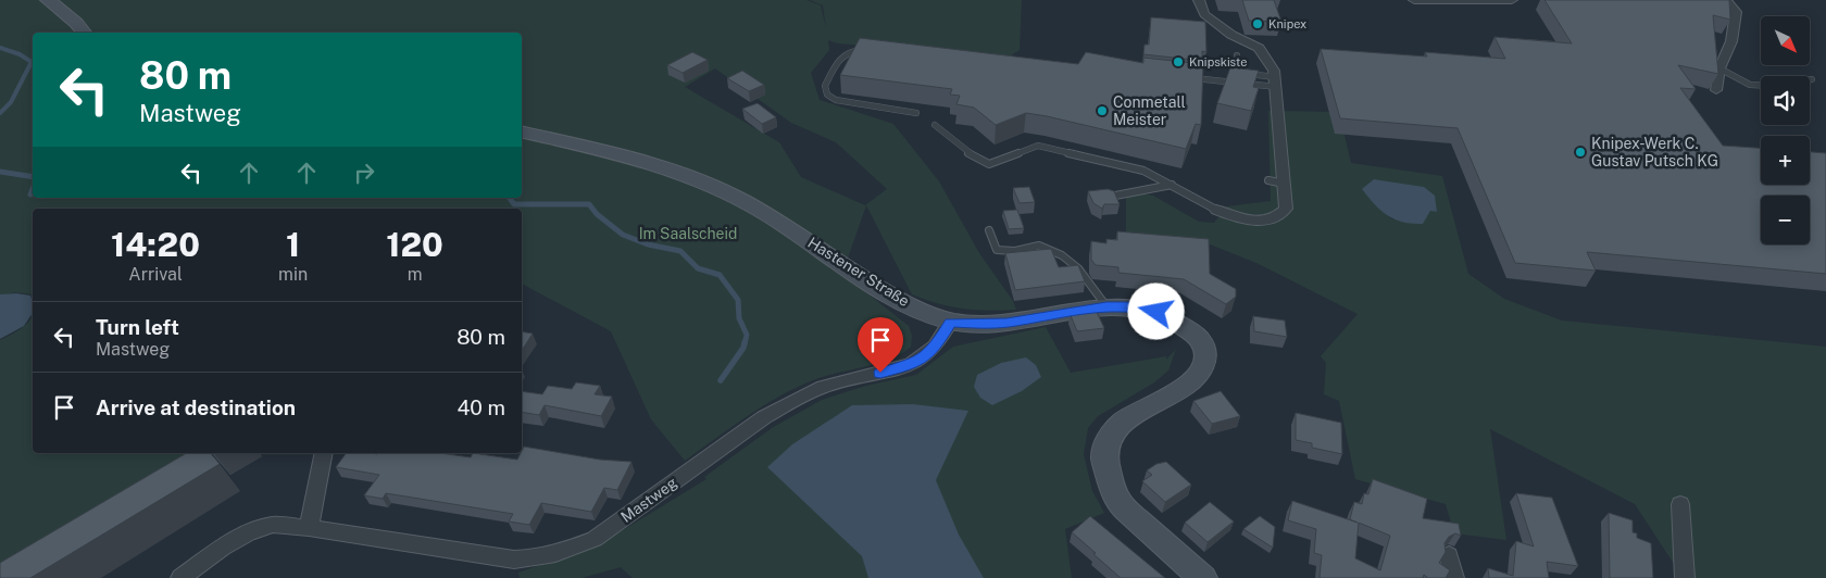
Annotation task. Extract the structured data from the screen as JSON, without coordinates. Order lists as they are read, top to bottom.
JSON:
{
  "streets": {
    "main road": ["Hastener Straße"],
    "street": ["Mastweg"]
  },
  "crossings": [
    ["Hastener Straße", "Mastweg"]
  ],
  "parks": ["Im Saalscheid"],
  "places": [
    "Knipex",
    "Knipskiste",
    "Conmetall Meister",
    "Knipex-Werk C. Gustav Putsch KG"
  ],
  "north": "bottom right",
  "page": {
    "map_buttons": ["+", "−"],
    "turn": ["80 m", "Mastweg"],
    "eta": [
      "14:20",
      "Arrival",
      "1",
      "min",
      "120",
      "m"
    ],
    "list": [
      {
        "name": "Turn left",
        "note": "Mastweg",
        "value": "80 m"
      },
      {
        "name": "Arrive at destination",
        "value": "40 m"
      }
    ]
  }
}
